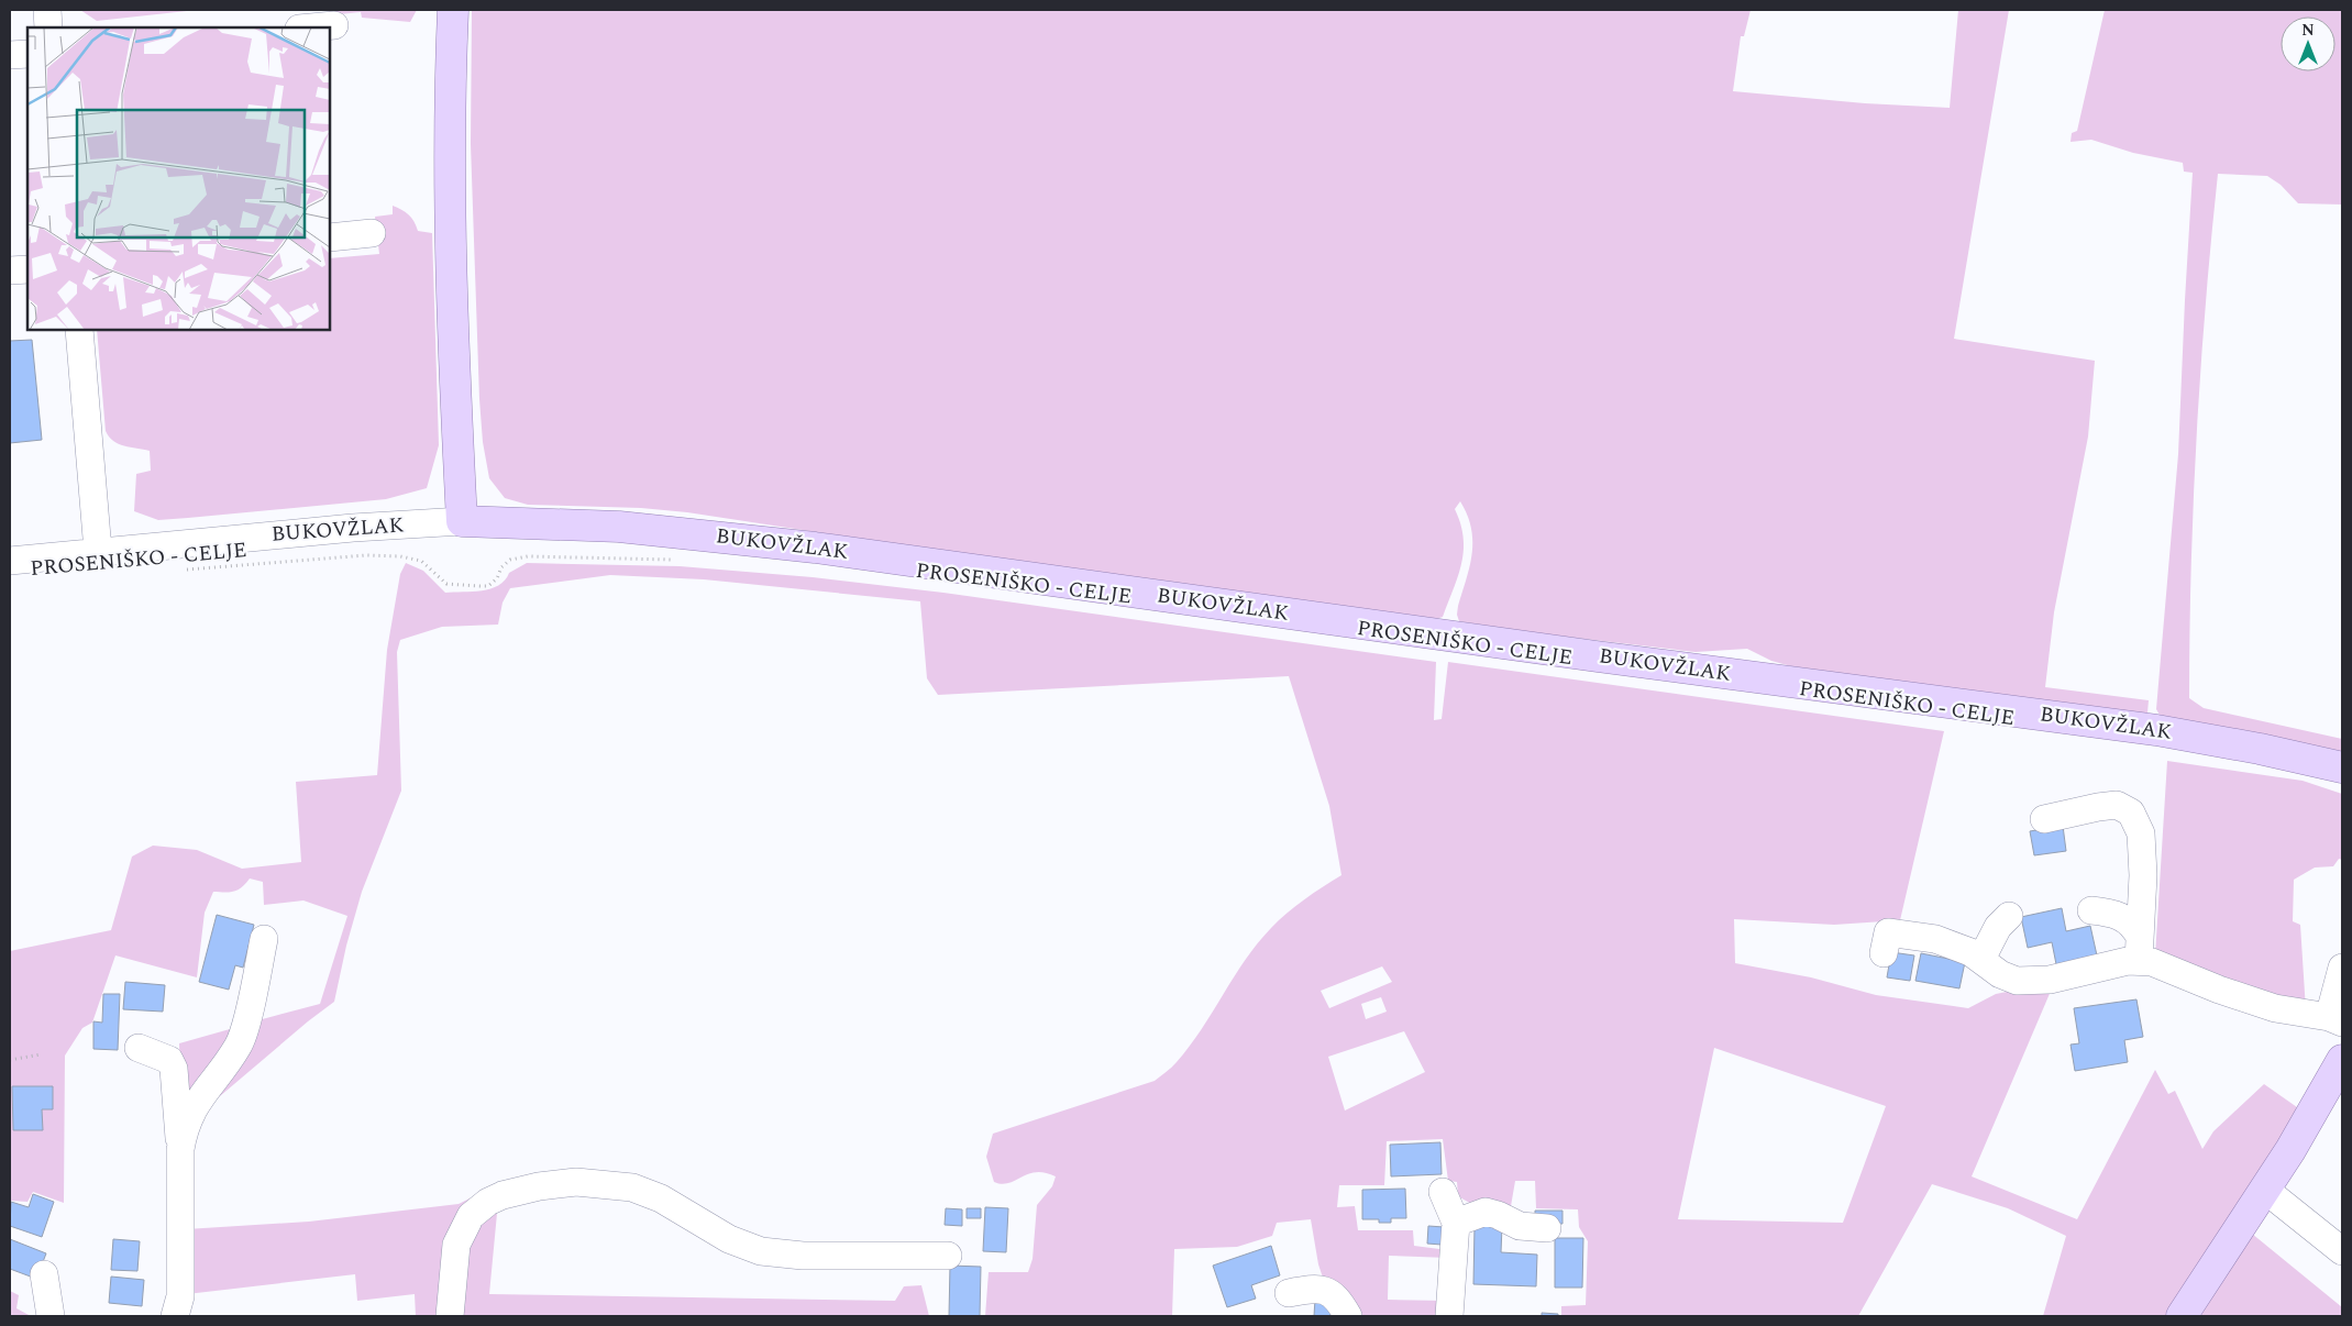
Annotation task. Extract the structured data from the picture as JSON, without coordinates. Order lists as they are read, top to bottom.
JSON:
{
  "streets": {
    "main road": ["BUKOVŽLAK"],
    "path": ["PROSENIŠKO - CELJE"]
  },
  "north": "top"
}
